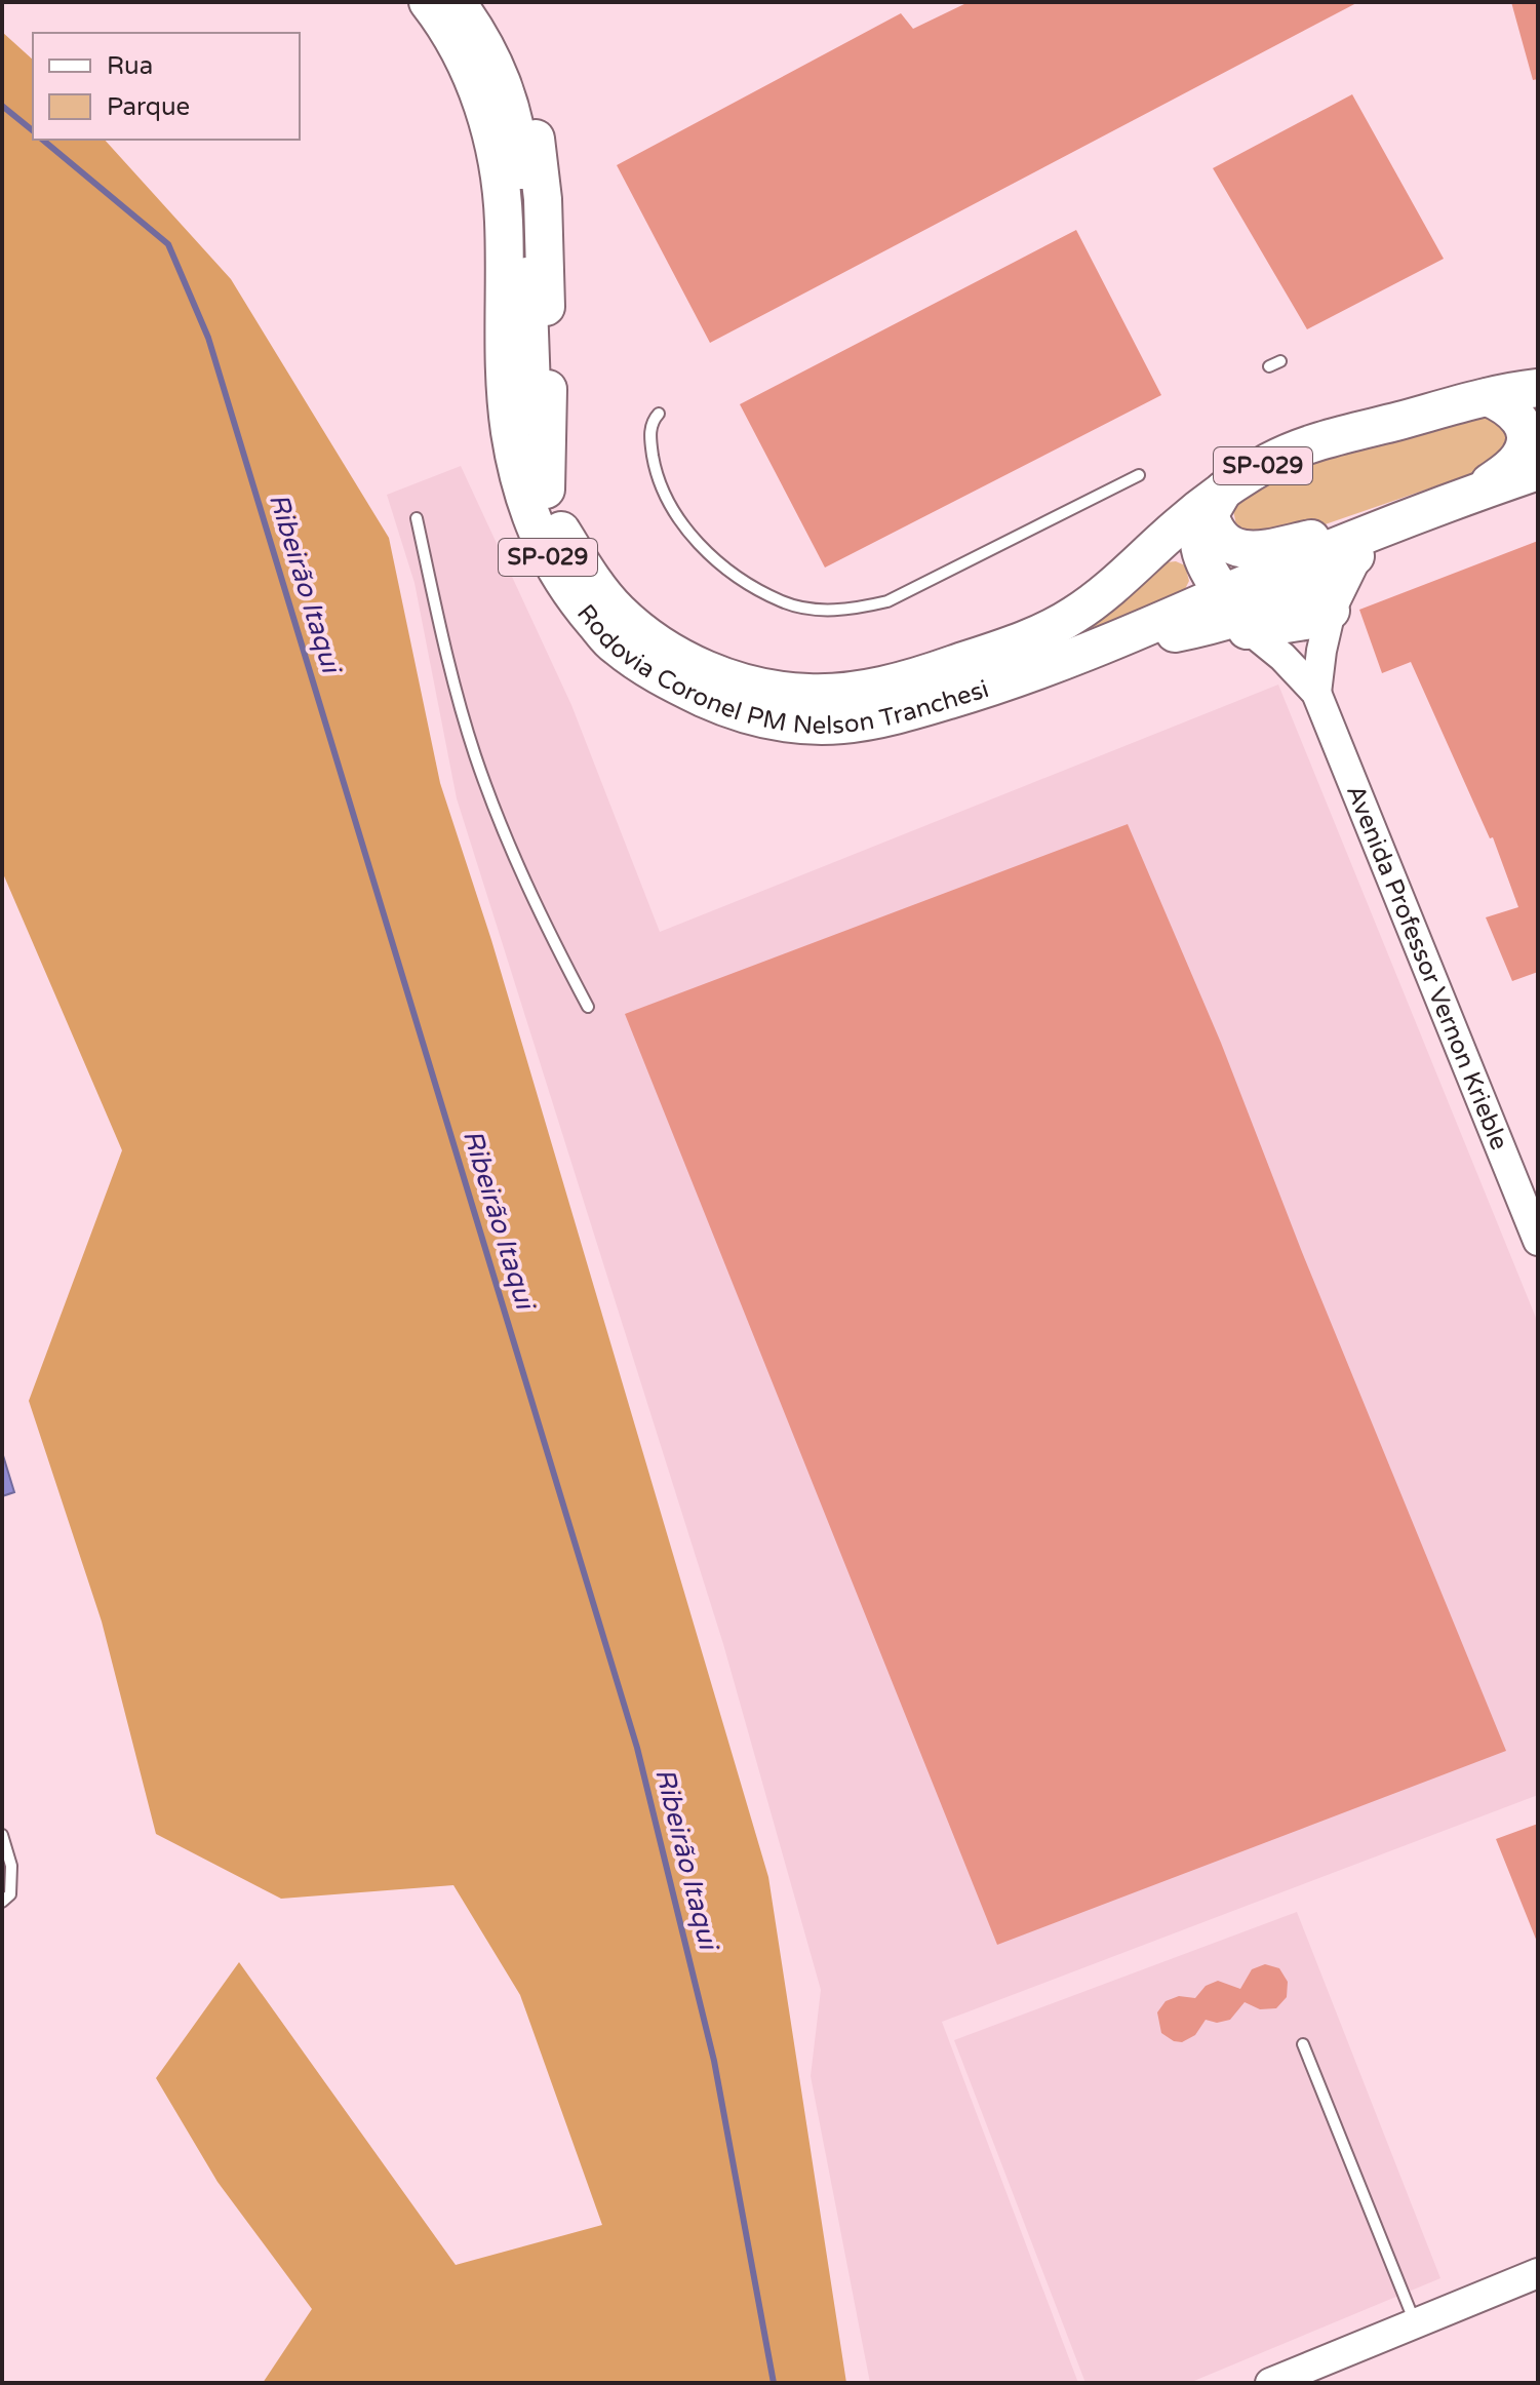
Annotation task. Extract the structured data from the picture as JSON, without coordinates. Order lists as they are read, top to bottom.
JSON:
{
  "streets": {
    "highway": ["SP-029", "Rodovia Coronel PM Nelson Tranchesi"],
    "street": ["Avenida Professor Vernon Krieble"]
  },
  "crossings": [
    ["SP-029", "Rodovia Coronel PM Nelson Tranchesi"],
    ["SP-029", "Avenida Professor Vernon Krieble"],
    ["Rodovia Coronel PM Nelson Tranchesi", "Avenida Professor Vernon Krieble"]
  ],
  "water": ["Ribeirão Itaqui"],
  "legend": ["Rua", "Parque"]
}
